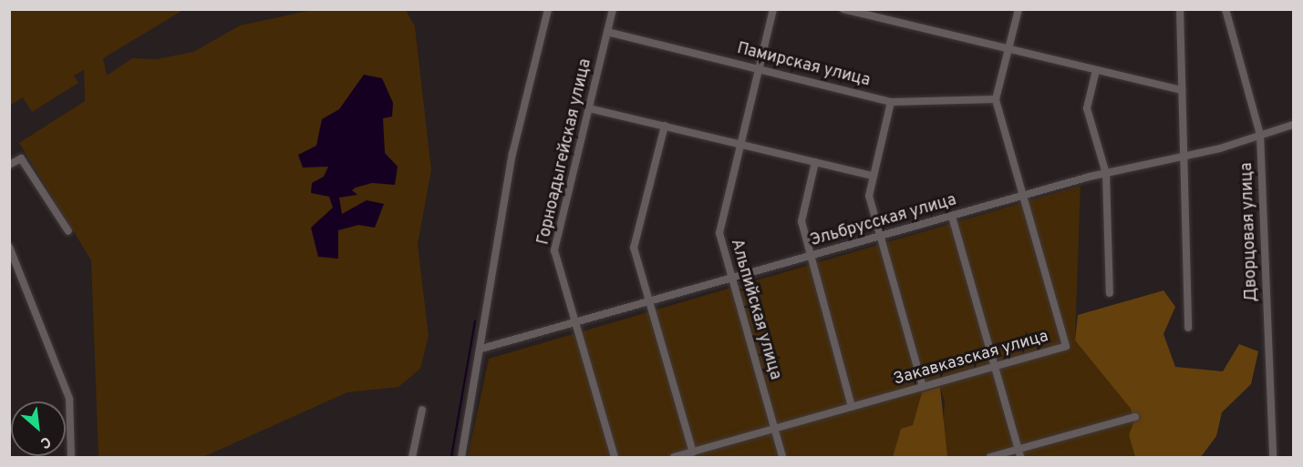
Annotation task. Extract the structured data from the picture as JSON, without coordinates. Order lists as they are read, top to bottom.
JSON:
{
  "streets": {
    "street": [
      "Памирская улица",
      "Горноадыгейская улица",
      "Эльбрусская улица",
      "Дворцовая улица",
      "Альпийская улица",
      "Закавказская улица"
    ]
  },
  "crossings": [
    ["Памирская улица", "Горноадыгейская улица"],
    ["Памирская улица", "Альпийская улица"],
    ["Памирская улица", "Закавказская улица"],
    ["Горноадыгейская улица", "Эльбрусская улица"],
    ["Эльбрусская улица", "Дворцовая улица"],
    ["Эльбрусская улица", "Альпийская улица"],
    ["Эльбрусская улица", "Закавказская улица"],
    ["Альпийская улица", "Закавказская улица"]
  ],
  "north": "bottom right"
}
